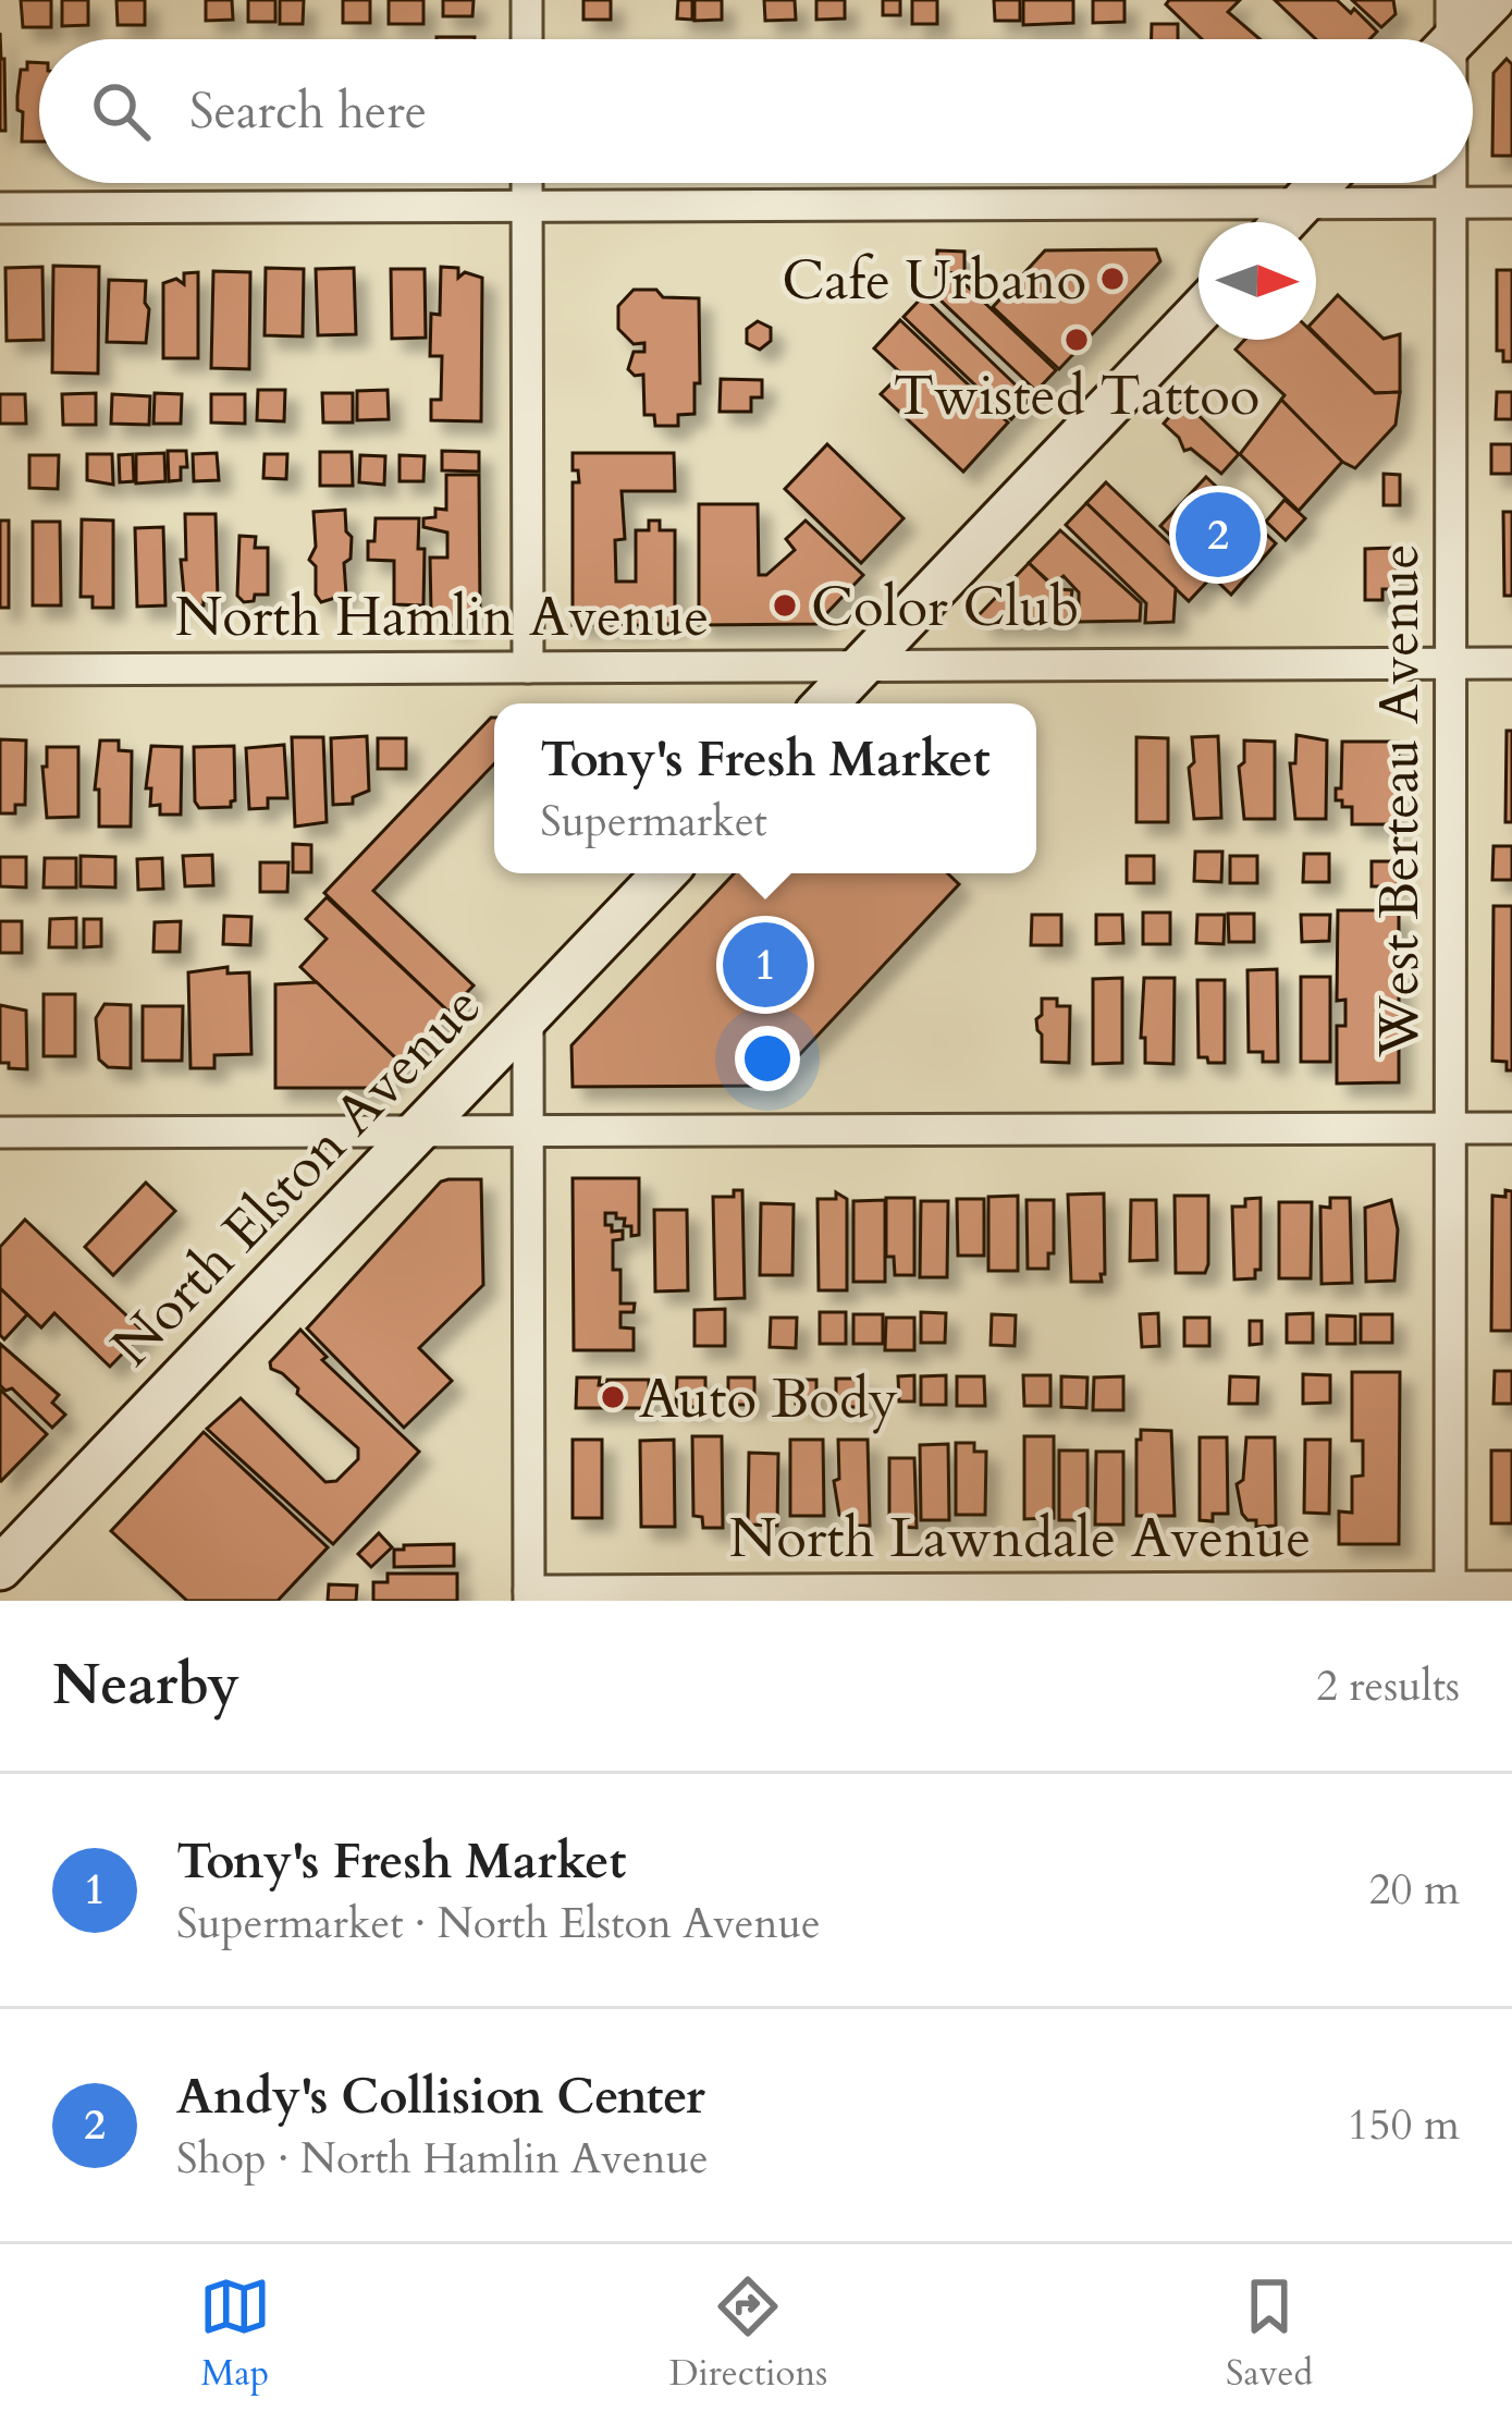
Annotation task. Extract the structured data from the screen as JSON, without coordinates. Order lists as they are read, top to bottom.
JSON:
{
  "streets": {
    "main road": ["North Elston Avenue"],
    "street": ["North Hamlin Avenue", "West Berteau Avenue", "North Lawndale Avenue"]
  },
  "crossings": [
    ["North Hamlin Avenue", "West Berteau Avenue"],
    ["West Berteau Avenue", "North Lawndale Avenue"]
  ],
  "places": [
    "Cafe Urbano",
    "Twisted Tattoo",
    "Color Club",
    "Auto Body"
  ],
  "north": "right",
  "page": {
    "search": "Search here",
    "pins": ["2", "1"],
    "popup": ["Tony's Fresh Market", "Supermarket"],
    "heading": ["Nearby", "2 results"],
    "list": [
      {
        "mark": "1",
        "name": "Tony's Fresh Market",
        "note": "Supermarket · North Elston Avenue",
        "value": "20 m"
      },
      {
        "mark": "2",
        "name": "Andy's Collision Center",
        "note": "Shop · North Hamlin Avenue",
        "value": "150 m"
      }
    ],
    "nav": ["Map", "Directions", "Saved"]
  }
}
